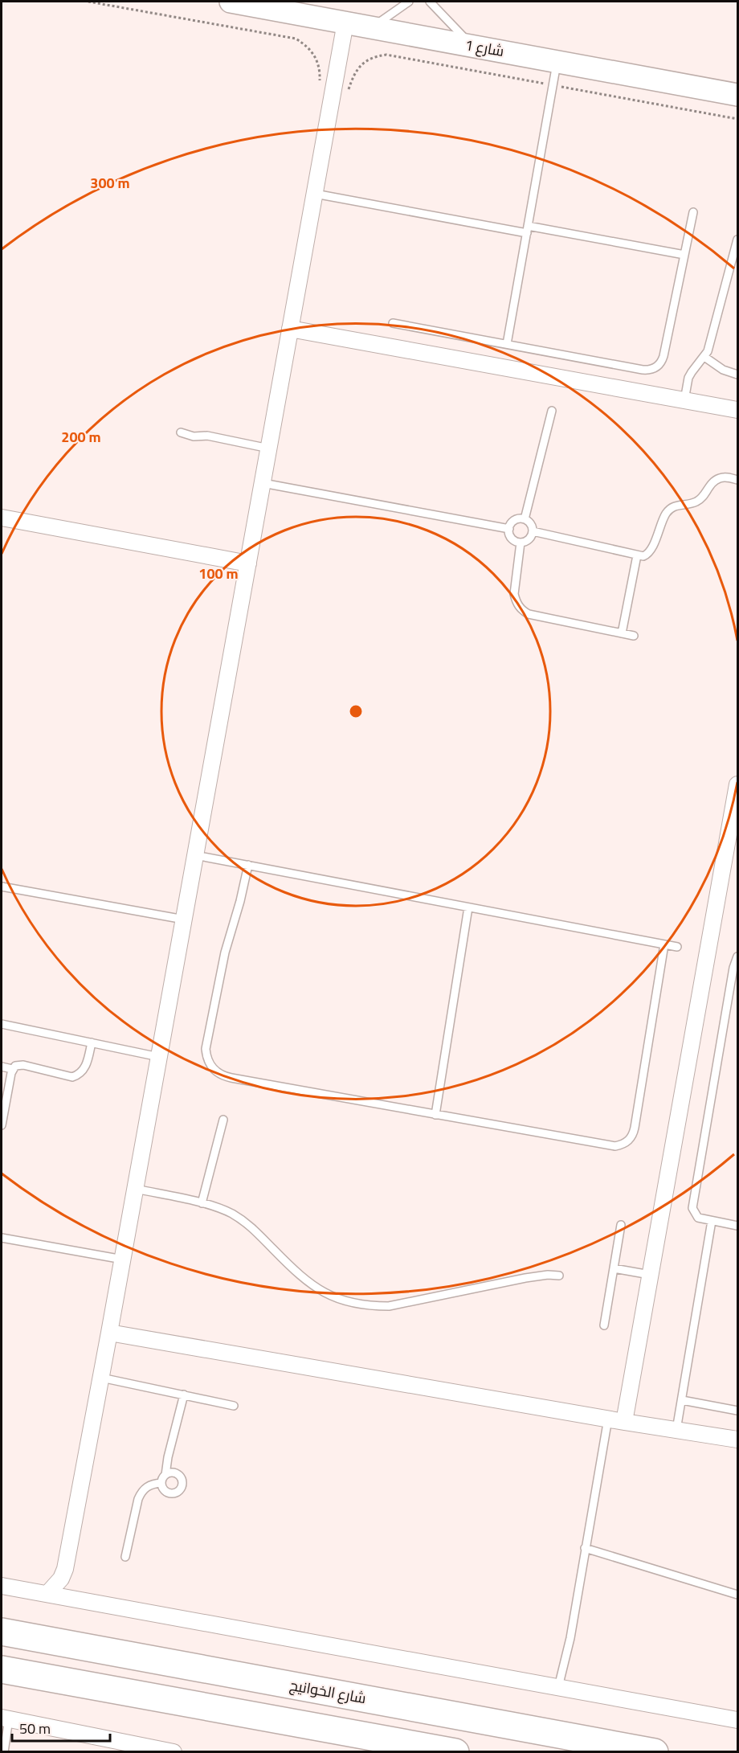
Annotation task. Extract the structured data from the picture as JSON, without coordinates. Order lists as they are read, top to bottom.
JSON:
{
  "streets": {
    "highway": ["شارع الخوانيج"],
    "street": ["شارع 1"]
  },
  "scale_bar": "50 m",
  "rings": ["300 m", "200 m", "100 m"]
}
